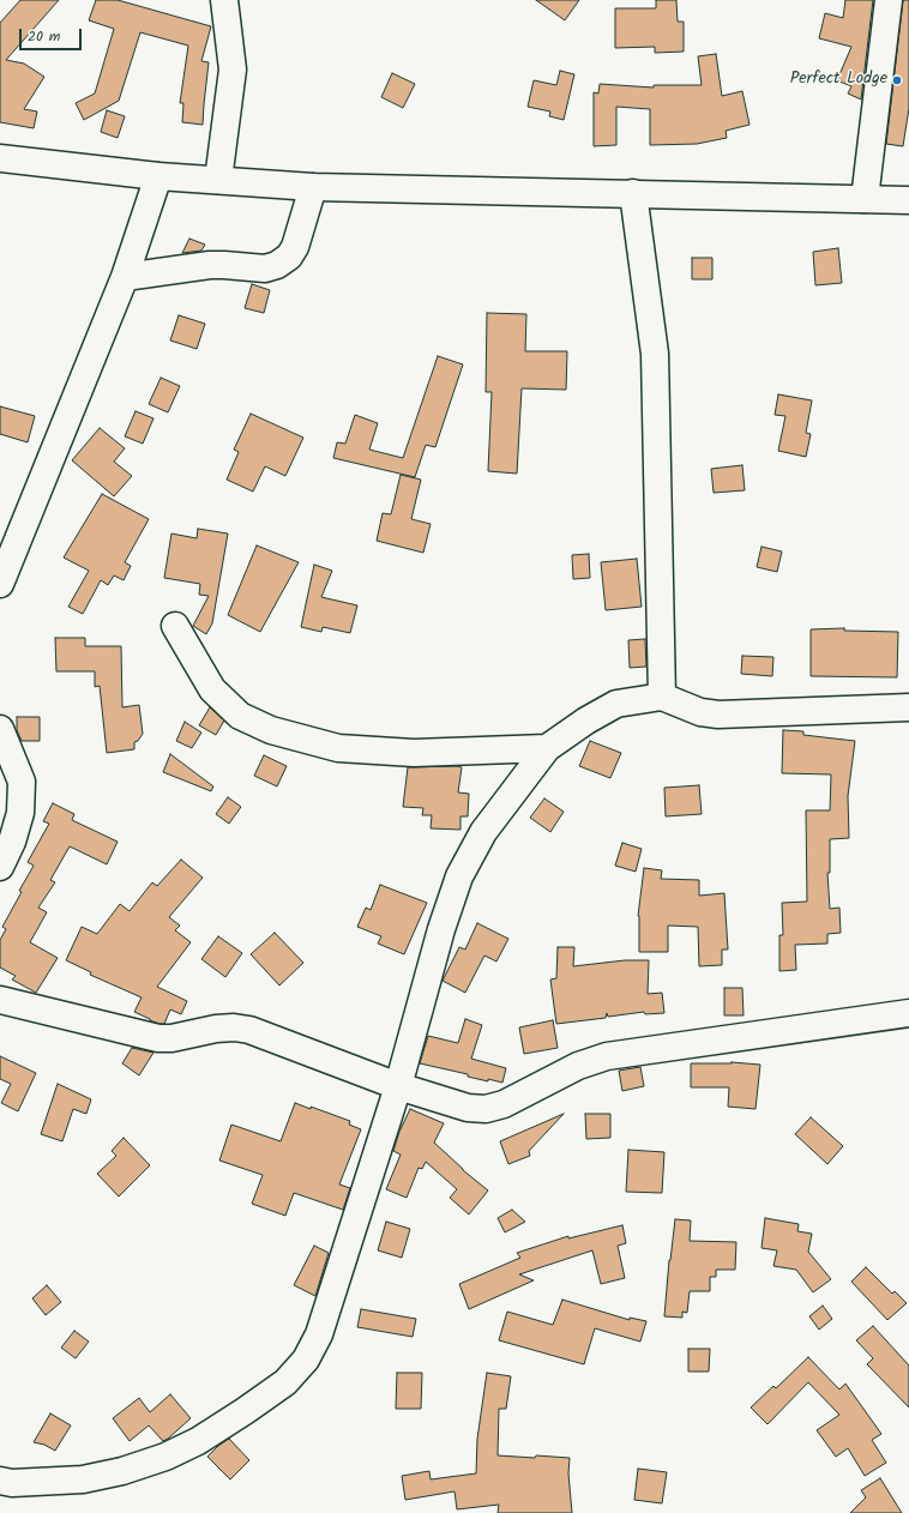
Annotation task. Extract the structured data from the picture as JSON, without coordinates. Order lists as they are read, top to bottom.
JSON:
{
  "places": ["Perfect Lodge"],
  "scale_bar": "20 m"
}
